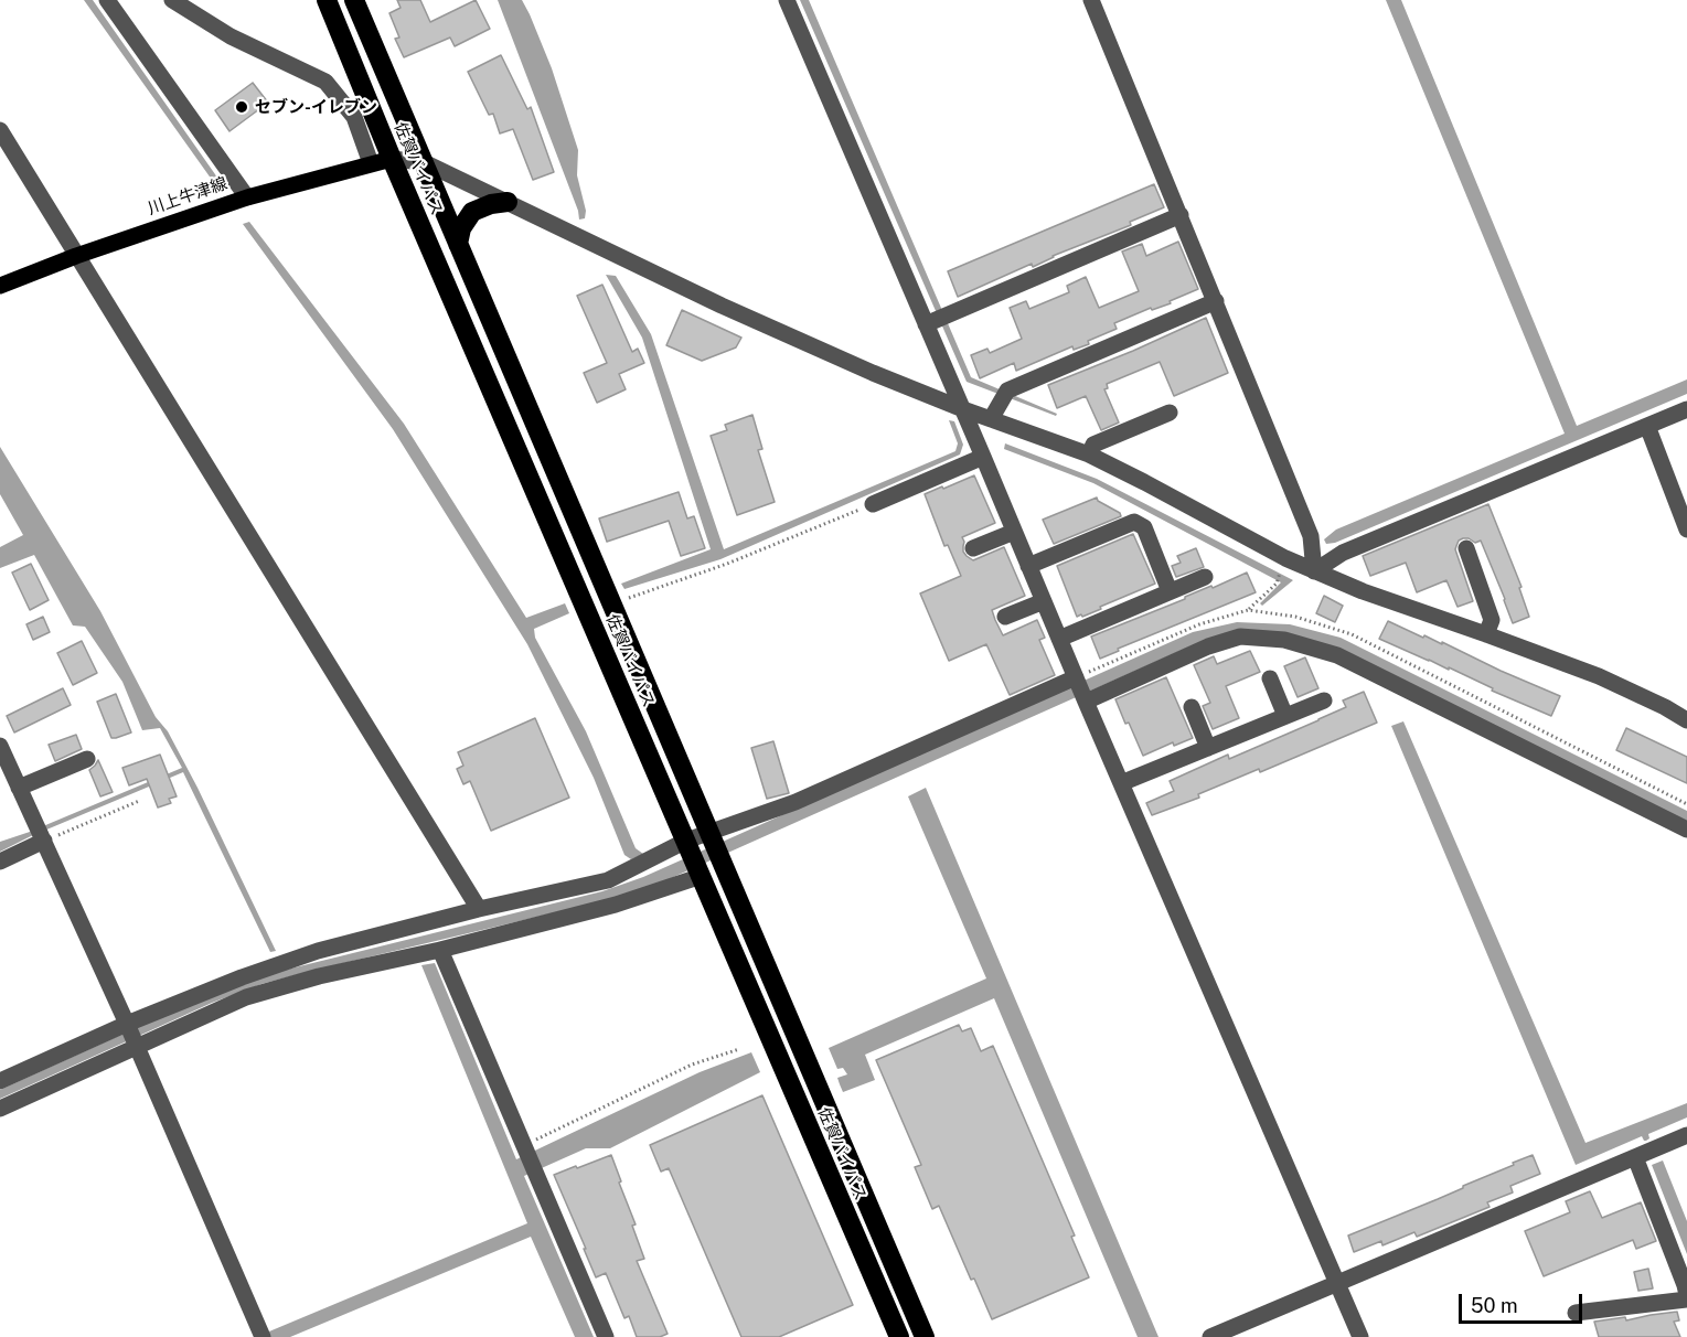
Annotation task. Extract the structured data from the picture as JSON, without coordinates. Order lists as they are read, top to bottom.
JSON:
{
  "streets": {
    "highway": ["佐賀バイパス"],
    "main road": ["川上牛津線"]
  },
  "crossings": [
    ["佐賀バイパス", "川上牛津線"]
  ],
  "places": ["セブン-イレブン"],
  "scale_bar": "50 m"
}
